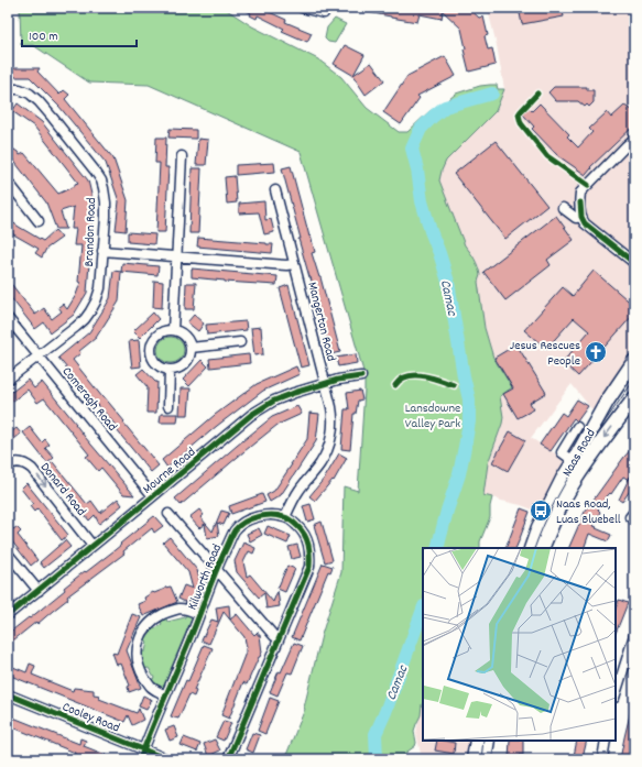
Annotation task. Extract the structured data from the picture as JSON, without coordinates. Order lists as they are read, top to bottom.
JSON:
{
  "streets": {
    "main road": ["Naas Road"],
    "street": [
      "Brandon Road",
      "Mangerton Road",
      "Comeragh Road",
      "Mourne Road",
      "Donard Road",
      "Kilworth Road",
      "Cooley Road"
    ]
  },
  "crossings": [
    ["Brandon Road", "Comeragh Road"],
    ["Mangerton Road", "Mourne Road"],
    ["Comeragh Road", "Mourne Road"],
    ["Mourne Road", "Donard Road"],
    ["Kilworth Road", "Cooley Road"]
  ],
  "water": ["Camac"],
  "parks": ["Lansdowne Valley Park"],
  "places": {
    "church": ["Jesus Rescues People"],
    "bus stop": ["Naas Road, Luas Bluebell"]
  },
  "scale_bar": "100 m"
}
